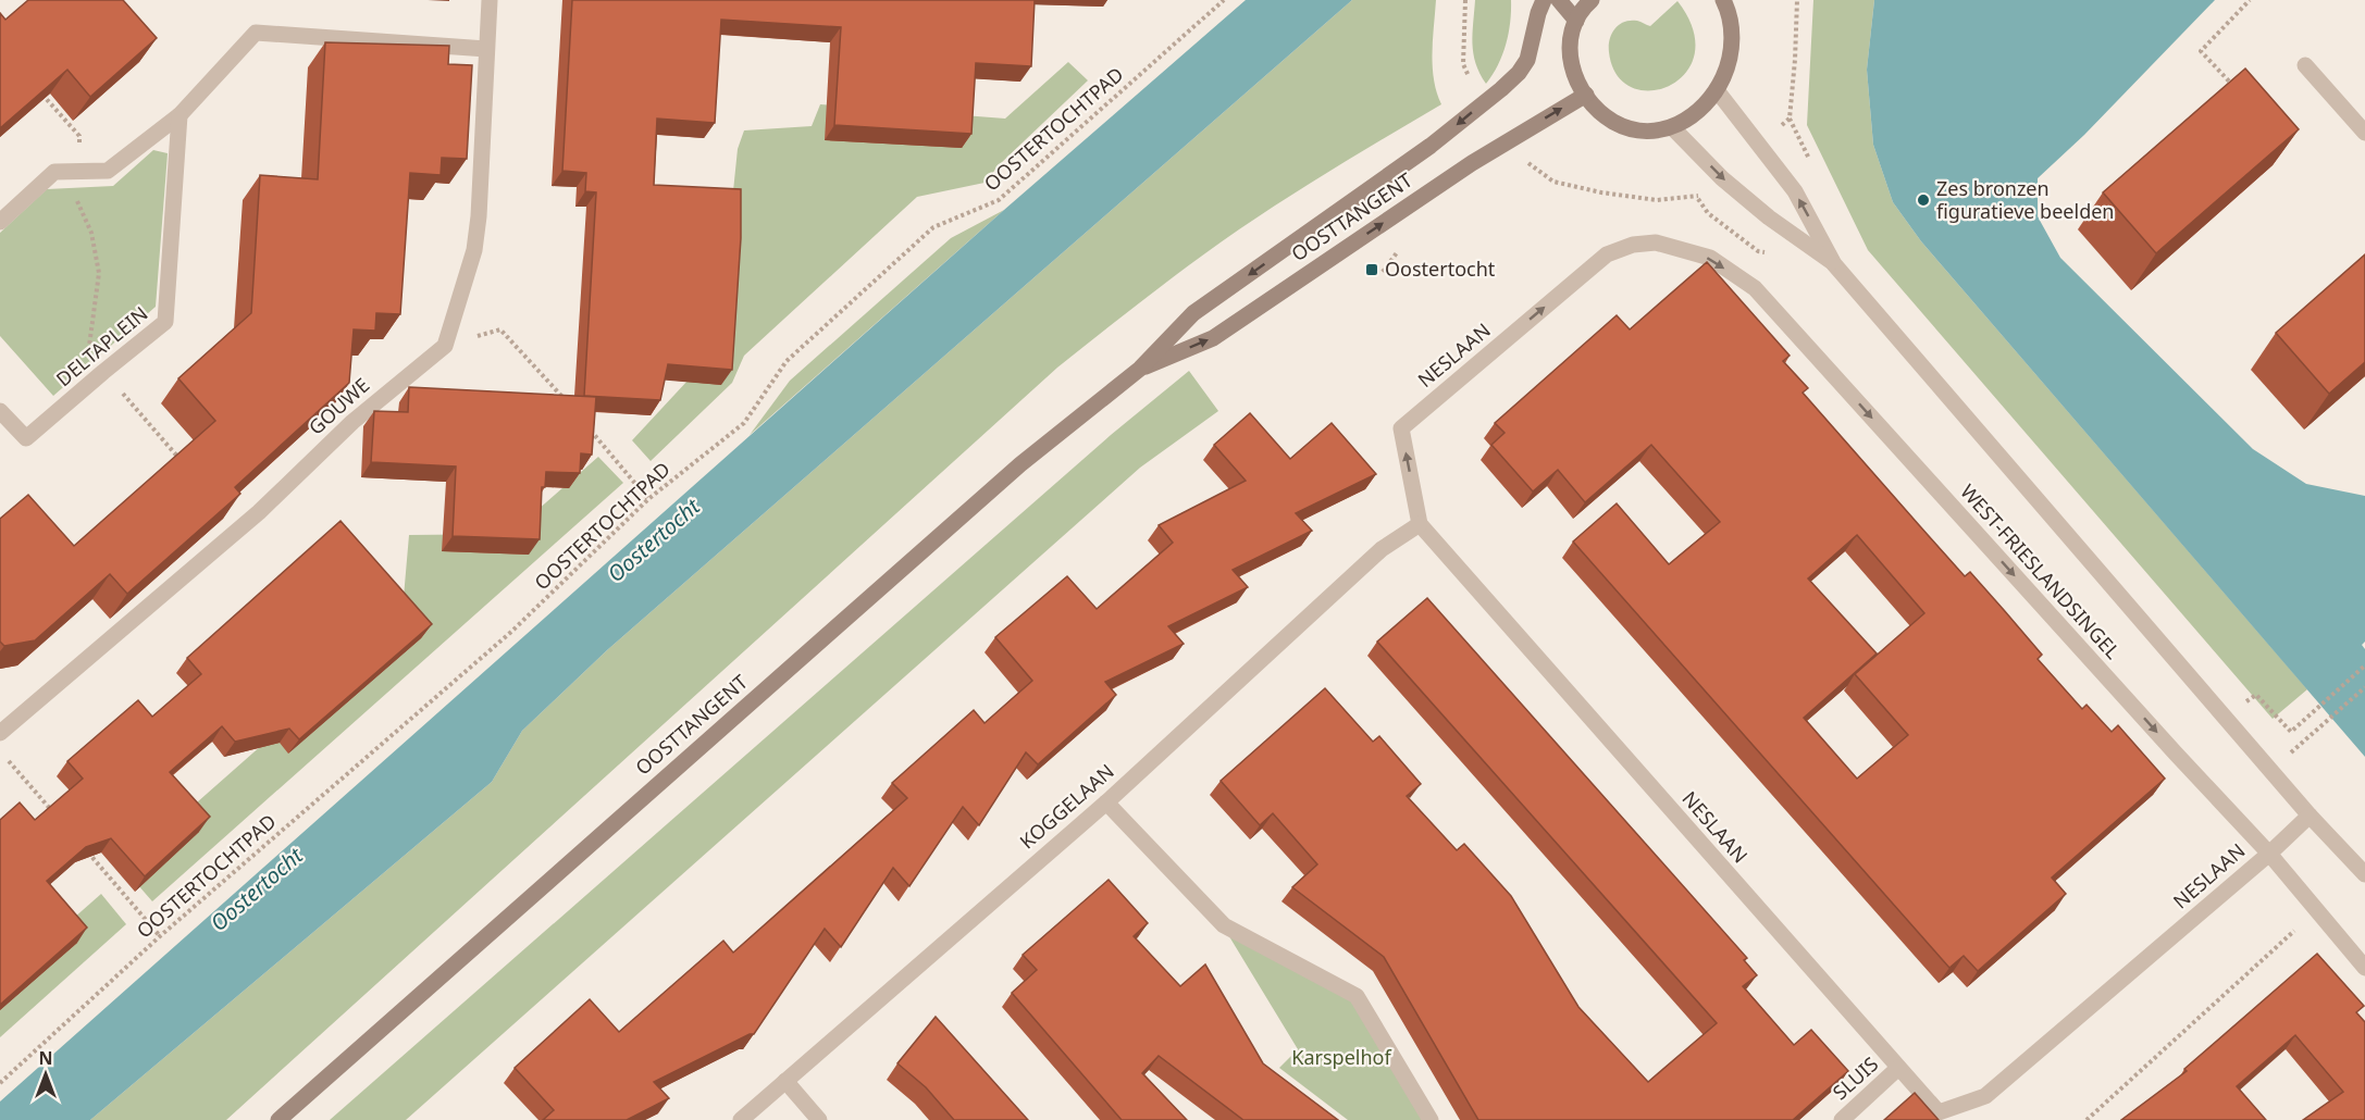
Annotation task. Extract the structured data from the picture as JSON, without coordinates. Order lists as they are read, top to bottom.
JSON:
{
  "streets": {
    "main road": ["OOSTTANGENT"],
    "street": [
      "DELTAPLEIN",
      "NESLAAN",
      "GOUWE",
      "WEST-FRIESLANDSINGEL",
      "KOGGELAAN",
      "SLUIS"
    ],
    "path": ["OOSTERTOCHTPAD"]
  },
  "crossings": [
    ["NESLAAN", "WEST-FRIESLANDSINGEL"],
    ["NESLAAN", "KOGGELAAN"],
    ["NESLAAN", "SLUIS"]
  ],
  "water": ["Oostertocht"],
  "parks": ["Karspelhof"],
  "places": {
    "other": ["Zes bronzen figuratieve beelden"],
    "transit": ["Oostertocht"]
  },
  "north": "top"
}
